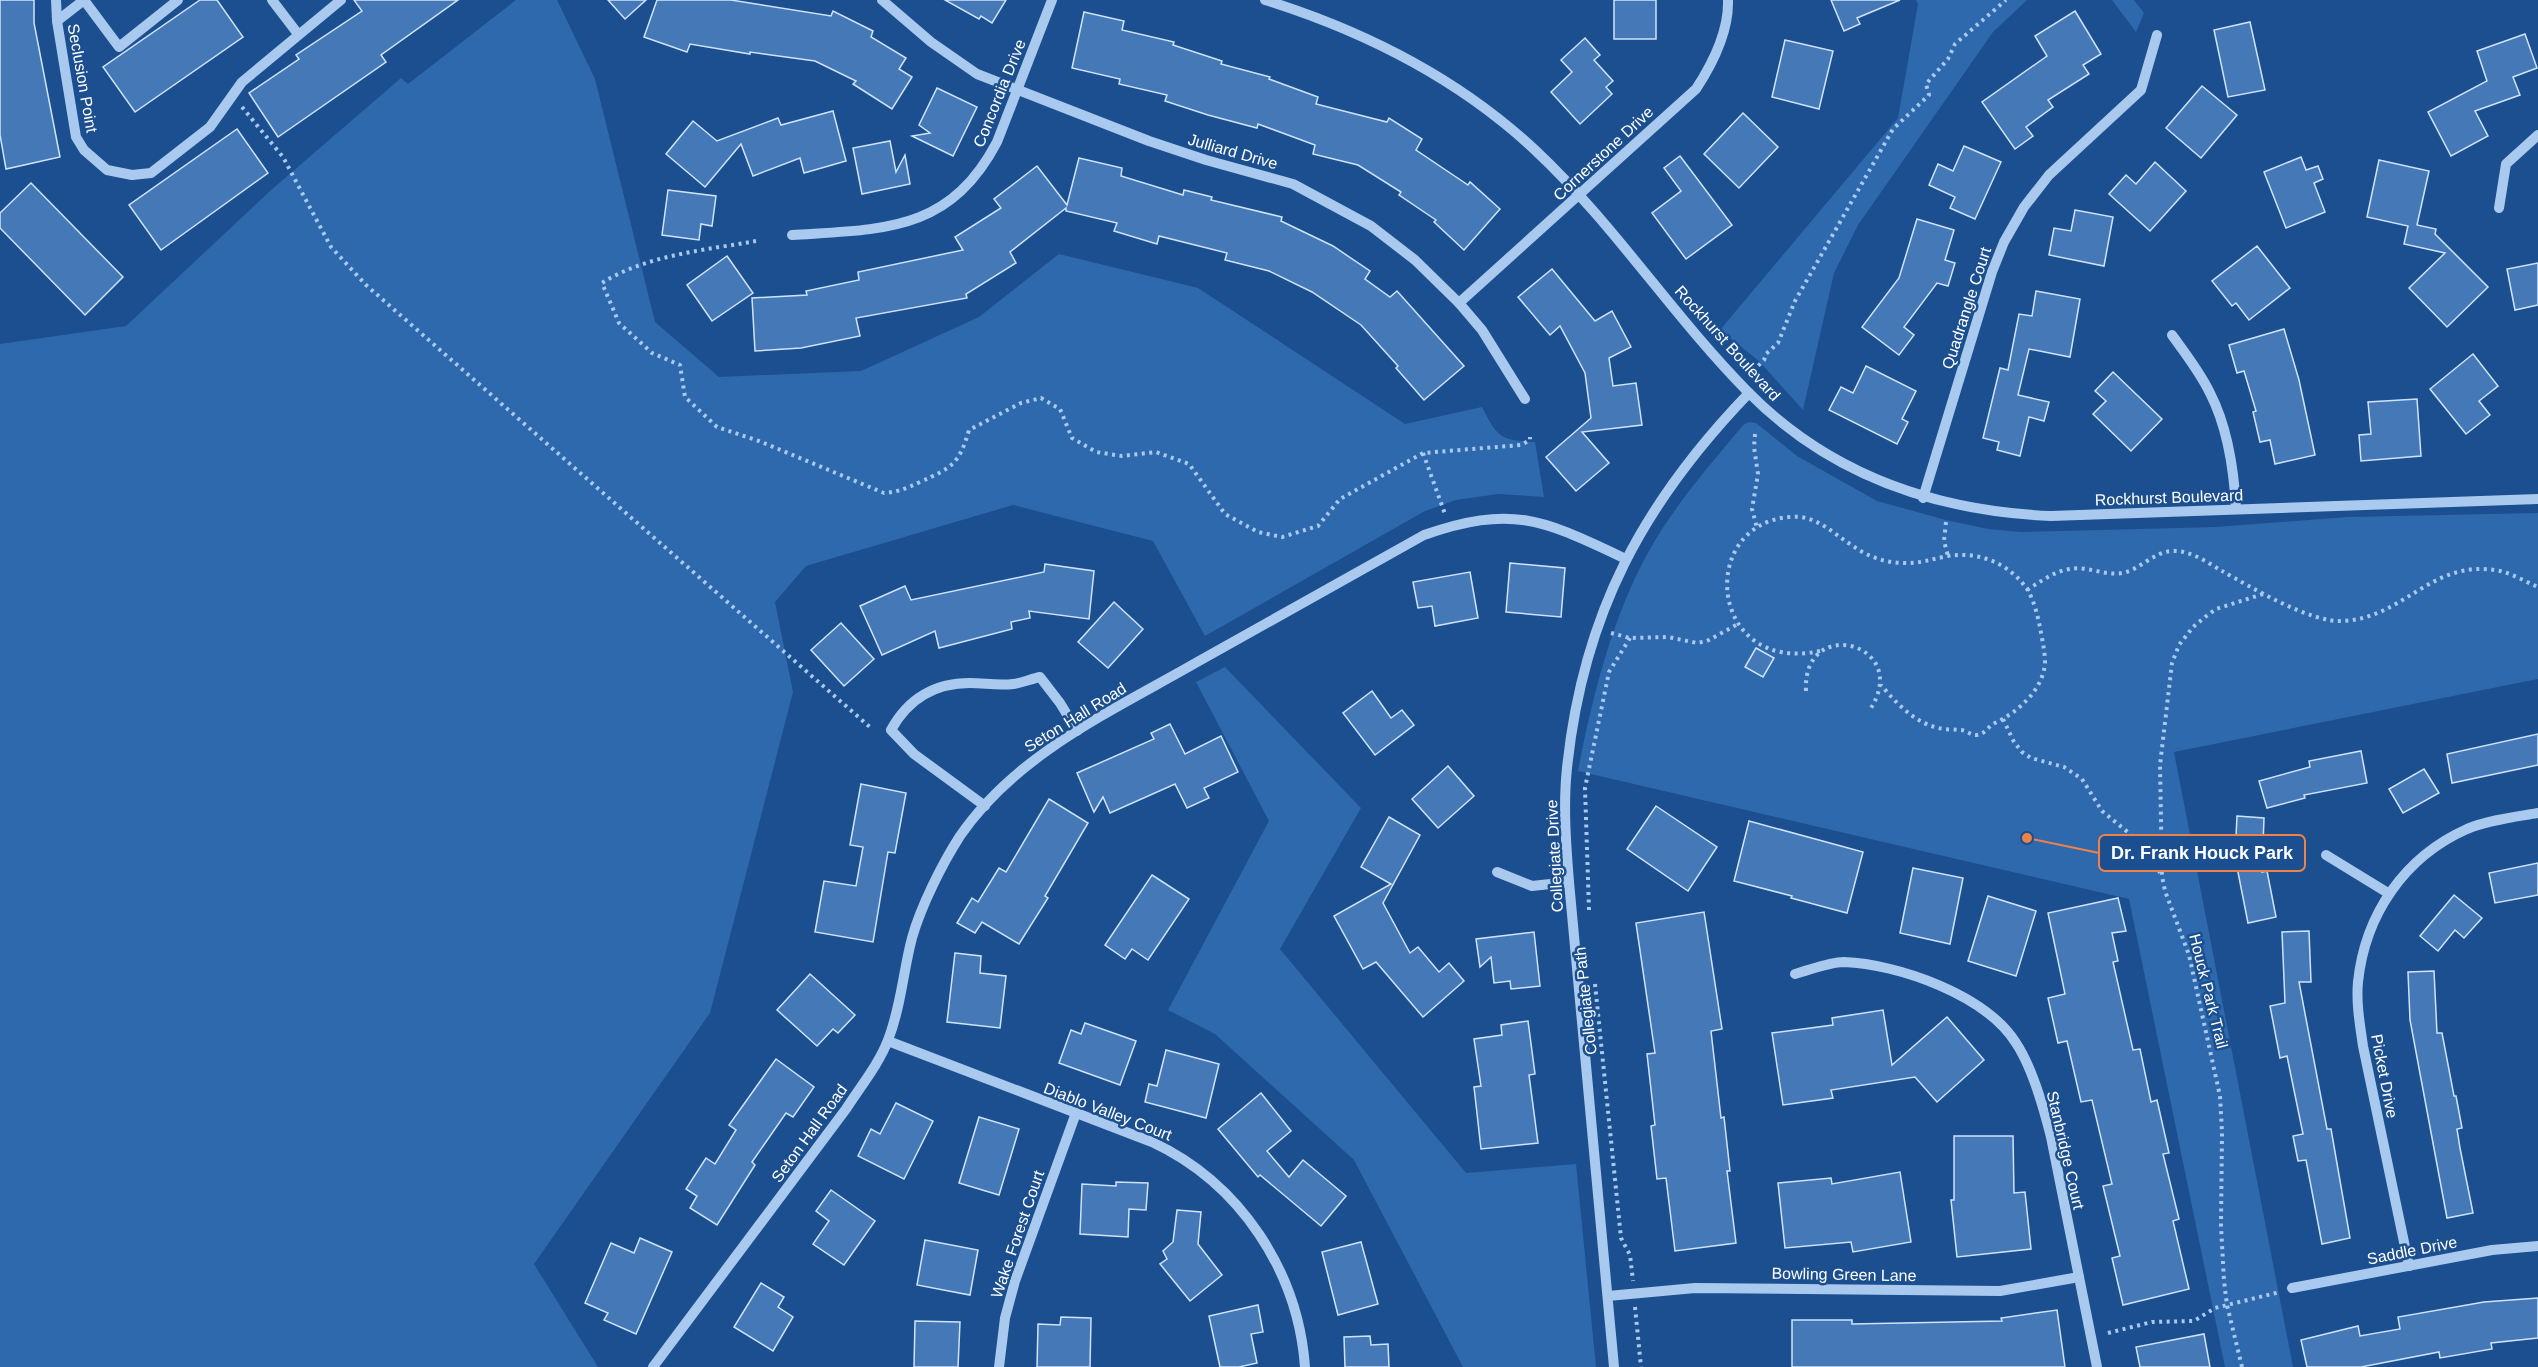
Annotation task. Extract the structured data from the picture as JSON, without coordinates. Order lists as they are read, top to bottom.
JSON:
{
  "streets": {
    "street": [
      "Seclusion Point",
      "Concordia Drive",
      "Julliard Drive",
      "Cornerstone Drive",
      "Quadrangle Court",
      "Rockhurst Boulevard",
      "Seton Hall Road",
      "Collegiate Drive",
      "Picket Drive",
      "Diablo Valley Court",
      "Stanbridge Court",
      "Wake Forest Court",
      "Saddle Drive",
      "Bowling Green Lane"
    ],
    "path": ["Houck Park Trail", "Collegiate Path"]
  },
  "crossings": [
    ["Concordia Drive", "Julliard Drive"],
    ["Julliard Drive", "Cornerstone Drive"],
    ["Cornerstone Drive", "Rockhurst Boulevard"],
    ["Quadrangle Court", "Rockhurst Boulevard"],
    ["Rockhurst Boulevard", "Collegiate Drive"],
    ["Seton Hall Road", "Collegiate Drive"],
    ["Seton Hall Road", "Diablo Valley Court"],
    ["Collegiate Drive", "Bowling Green Lane"],
    ["Collegiate Path", "Bowling Green Lane"],
    ["Picket Drive", "Saddle Drive"],
    ["Diablo Valley Court", "Wake Forest Court"],
    ["Stanbridge Court", "Bowling Green Lane"]
  ],
  "places": ["Dr. Frank Houck Park"]
}
